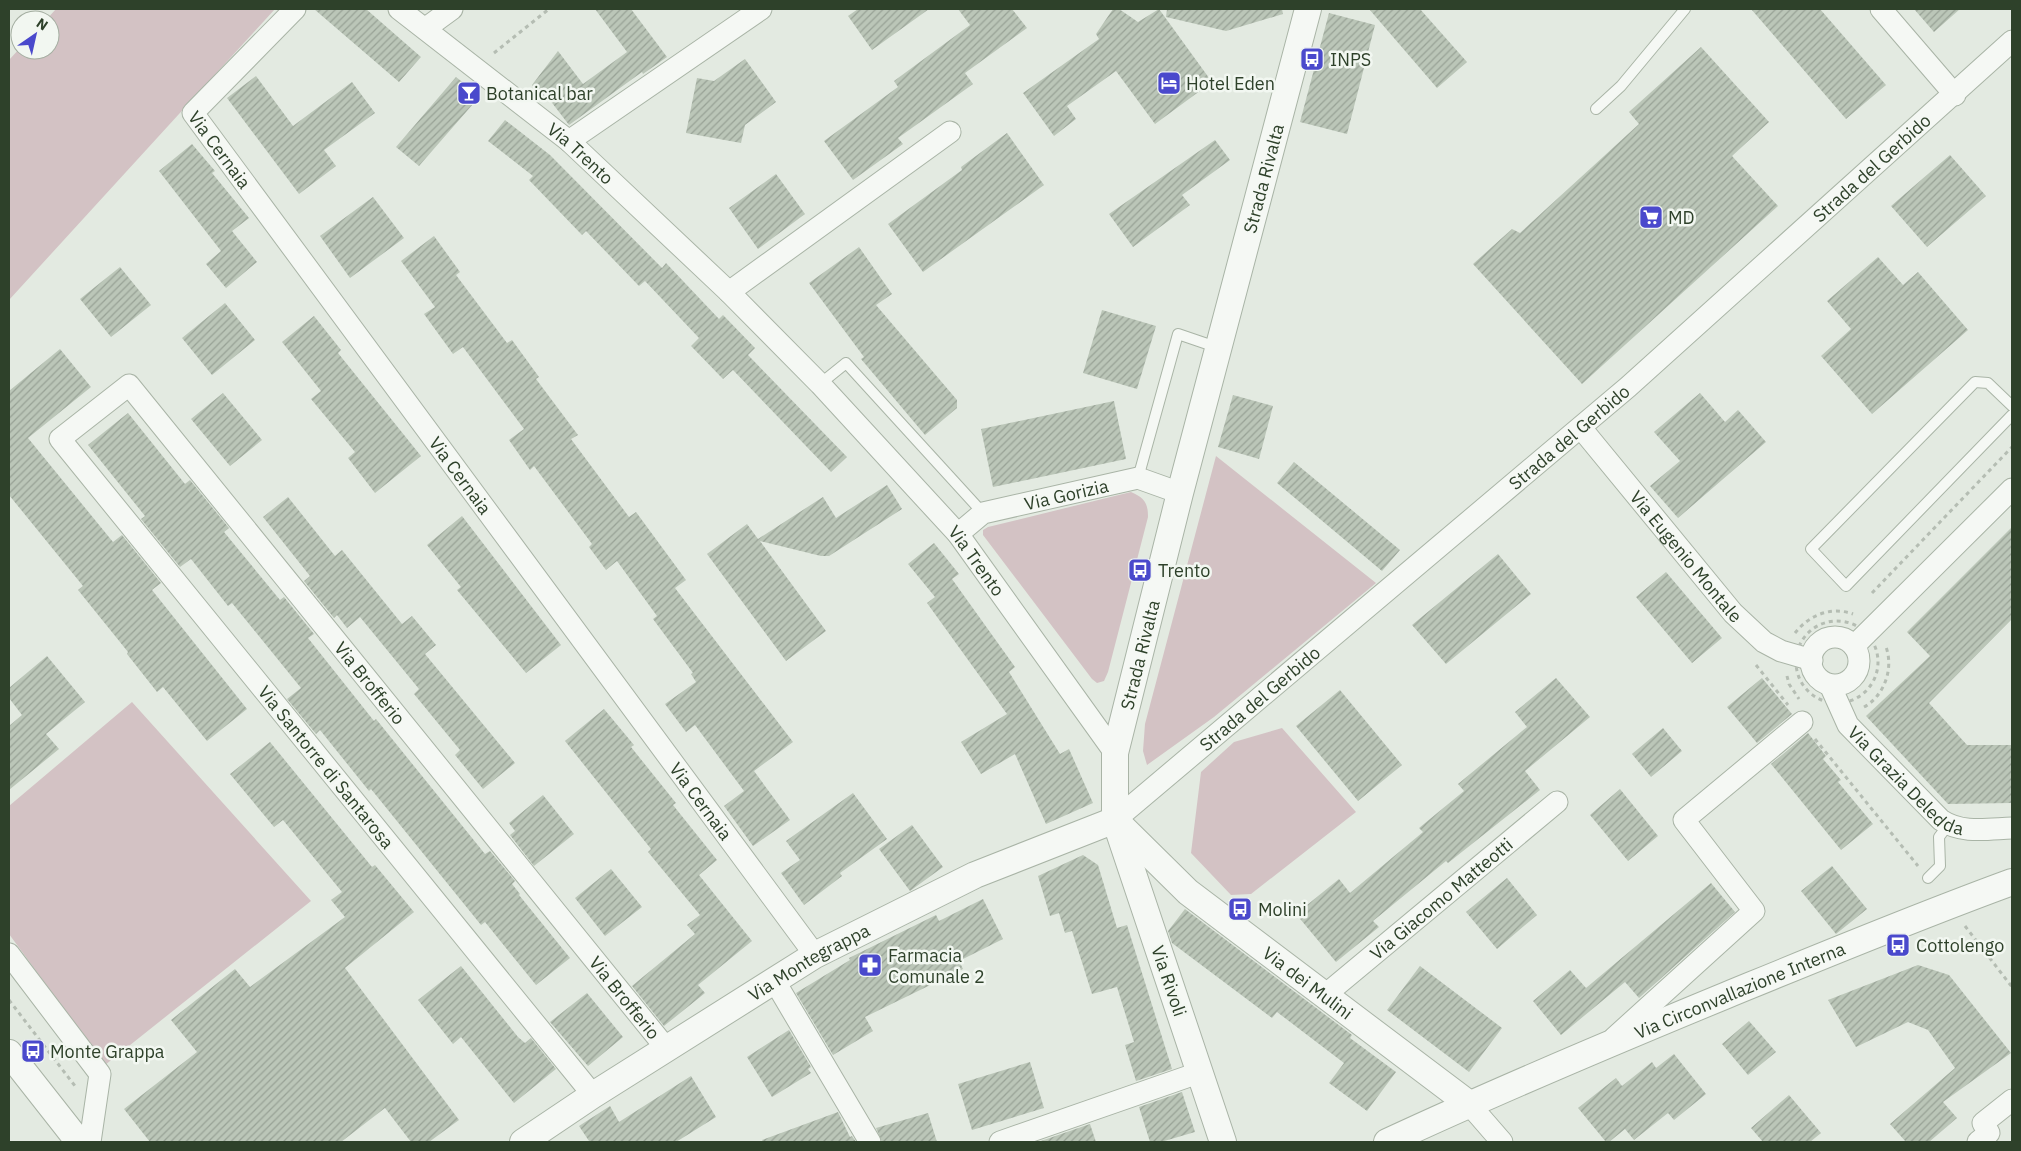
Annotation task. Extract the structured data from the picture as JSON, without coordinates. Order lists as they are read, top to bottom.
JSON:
{
  "streets": {
    "street": [
      "Via Cernaia",
      "Via Trento",
      "Strada del Gerbido",
      "Strada Rivalta",
      "Via Gorizia",
      "Via Eugenio Montale",
      "Via Brofferio",
      "Via Santorre di Santarosa",
      "Via Grazia Deledda",
      "Via Giacomo Matteotti",
      "Via Montegrappa",
      "Via Rivoli",
      "Via dei Mulini",
      "Via Circonvallazione Interna"
    ]
  },
  "crossings": [
    ["Via Cernaia", "Via Montegrappa"],
    ["Via Trento", "Strada Rivalta"],
    ["Via Trento", "Via Gorizia"],
    ["Strada del Gerbido", "Strada Rivalta"],
    ["Strada del Gerbido", "Via Eugenio Montale"],
    ["Strada del Gerbido", "Via Montegrappa"],
    ["Strada del Gerbido", "Via Rivoli"],
    ["Strada del Gerbido", "Via dei Mulini"],
    ["Strada Rivalta", "Via Montegrappa"],
    ["Strada Rivalta", "Via Rivoli"],
    ["Strada Rivalta", "Via dei Mulini"],
    ["Via Eugenio Montale", "Via Grazia Deledda"],
    ["Via Brofferio", "Via Santorre di Santarosa"],
    ["Via Brofferio", "Via Montegrappa"],
    ["Via Santorre di Santarosa", "Via Montegrappa"],
    ["Via Giacomo Matteotti", "Via dei Mulini"],
    ["Via Montegrappa", "Via Rivoli"],
    ["Via Montegrappa", "Via dei Mulini"],
    ["Via Rivoli", "Via dei Mulini"],
    ["Via dei Mulini", "Via Circonvallazione Interna"]
  ],
  "places": {
    "bus stop": [
      "INPS",
      "Trento",
      "Molini",
      "Cottolengo",
      "Monte Grappa"
    ],
    "hotel": ["Hotel Eden"],
    "bar": ["Botanical bar"],
    "supermarket": ["MD"],
    "pharmacy": ["Farmacia Comunale 2"]
  },
  "north": "top right"
}
